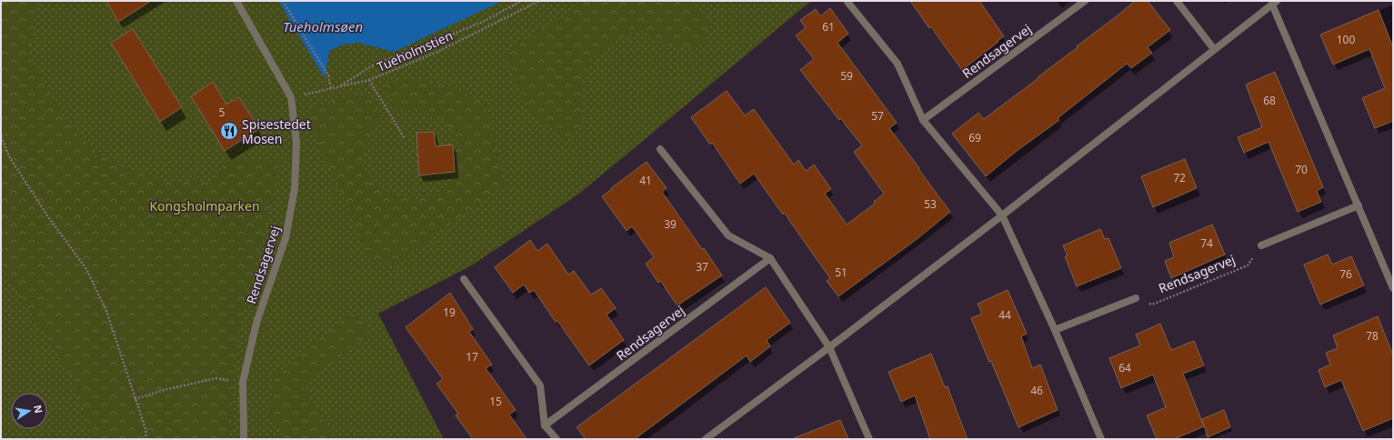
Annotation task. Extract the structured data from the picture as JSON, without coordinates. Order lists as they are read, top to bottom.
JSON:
{
  "streets": {
    "street": ["Rendsagervej"],
    "path": ["Tueholmstien"]
  },
  "crossings": [
    ["Tueholmstien", "Rendsagervej"]
  ],
  "water": ["Tueholmsøen"],
  "parks": ["Kongsholmparken"],
  "places": {
    "restaurant": ["Spisestedet Mosen"]
  },
  "house_numbers": [
    "61",
    "100",
    "59",
    "68",
    "5",
    "57",
    "69",
    "70",
    "72",
    "41",
    "53",
    "39",
    "74",
    "37",
    "51",
    "76",
    "19",
    "44",
    "78",
    "17",
    "64",
    "46",
    "15"
  ],
  "north": "right"
}
